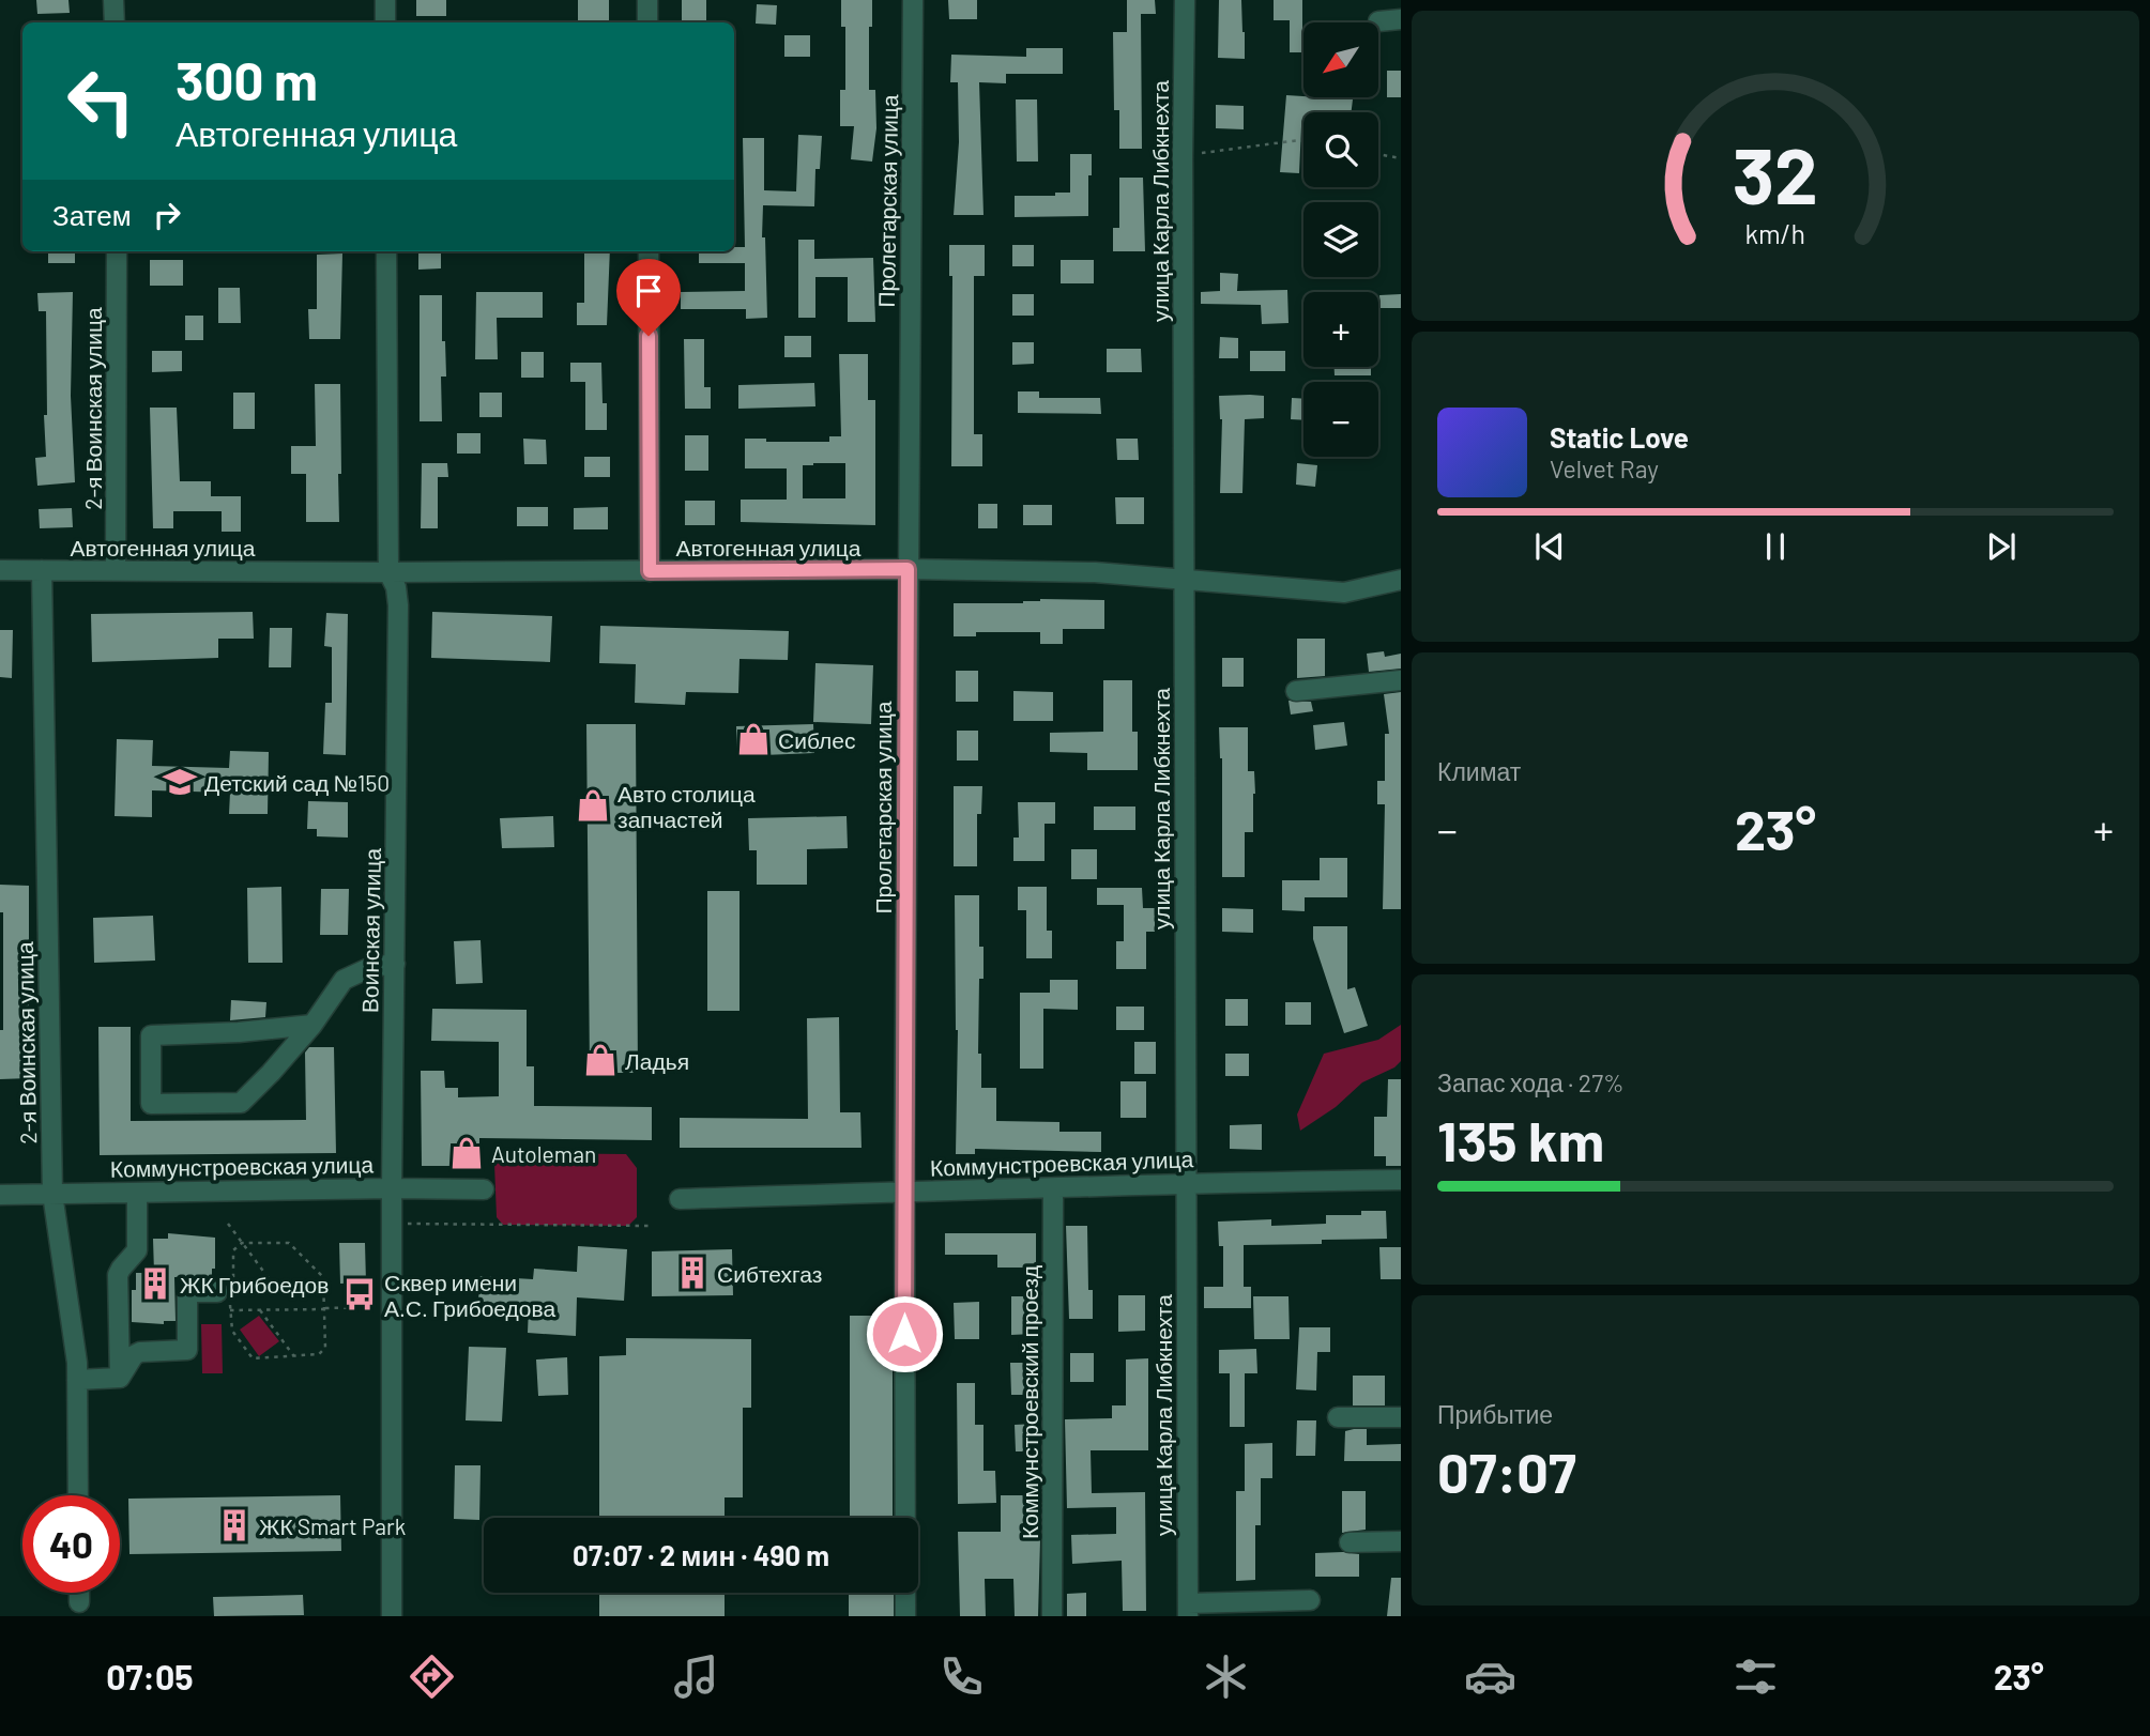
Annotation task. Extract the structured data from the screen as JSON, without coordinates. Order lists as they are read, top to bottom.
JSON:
{
  "streets": {
    "street": [
      "Пролетарская улица",
      "улица Карла Либкнехта",
      "2-я Воинская улица",
      "Автогенная улица",
      "Воинская улица",
      "Коммунстроевская улица",
      "Коммунстроевский проезд"
    ]
  },
  "crossings": [
    ["Пролетарская улица", "Автогенная улица"],
    ["Пролетарская улица", "Коммунстроевская улица"],
    ["улица Карла Либкнехта", "Автогенная улица"],
    ["улица Карла Либкнехта", "Коммунстроевская улица"],
    ["2-я Воинская улица", "Автогенная улица"],
    ["2-я Воинская улица", "Коммунстроевская улица"],
    ["Автогенная улица", "Воинская улица"],
    ["Воинская улица", "Коммунстроевская улица"],
    ["Коммунстроевская улица", "Коммунстроевский проезд"]
  ],
  "places": {
    "shop": [
      "Сиблес",
      "Авто столица запчастей",
      "Ладья",
      "Autoleman"
    ],
    "school or university": ["Детский сад №150"],
    "building": ["Сибтехгаз", "ЖК Грибоедов", "ЖК Smart Park"],
    "bus stop": ["Сквер имени А.С. Грибоедова"]
  },
  "north": "bottom left",
  "page": {
    "map_buttons": ["+", "−"],
    "turn": ["300 m", "Автогенная улица"],
    "then": "Затем",
    "song": ["Static Love", "Velvet Ray"],
    "tile": [
      "Климат",
      ["Запас хода · 27%", "135 km"],
      ["Прибытие", "07:07"]
    ],
    "heat": ["−", "23°", "+"],
    "limit": "40",
    "trip": "07:07 · 2 мин · 490 m",
    "tabs": ["07:05", "23°"],
    "gauge": ["32", "km/h"]
  }
}
